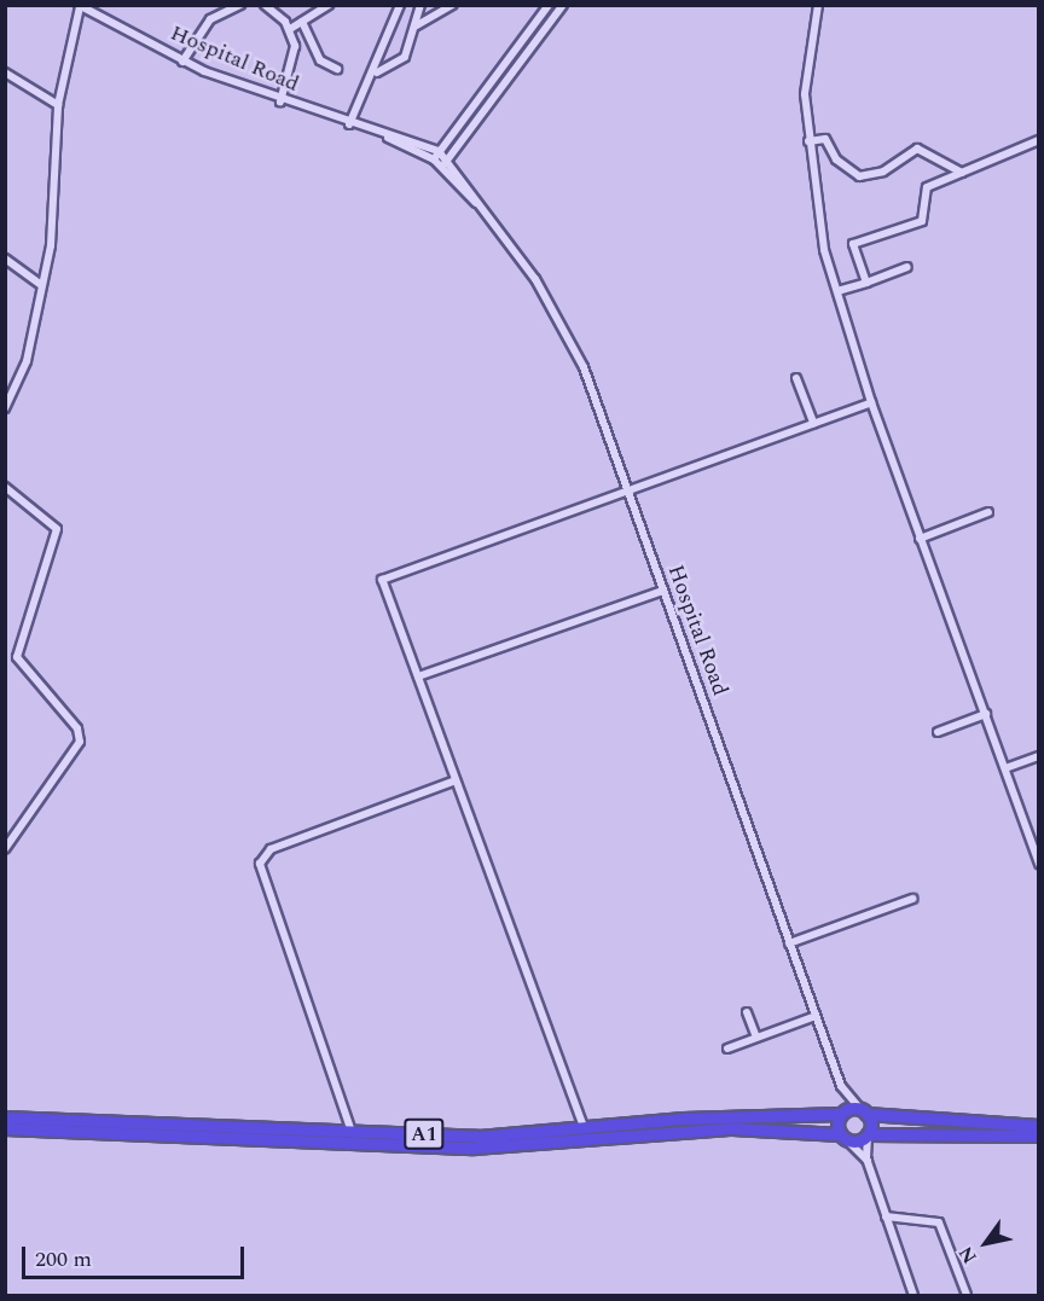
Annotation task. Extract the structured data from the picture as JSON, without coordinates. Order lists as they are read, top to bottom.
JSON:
{
  "streets": {
    "highway": ["A1"],
    "street": ["Hospital Road"]
  },
  "scale_bar": "200 m",
  "north": "bottom left"
}
